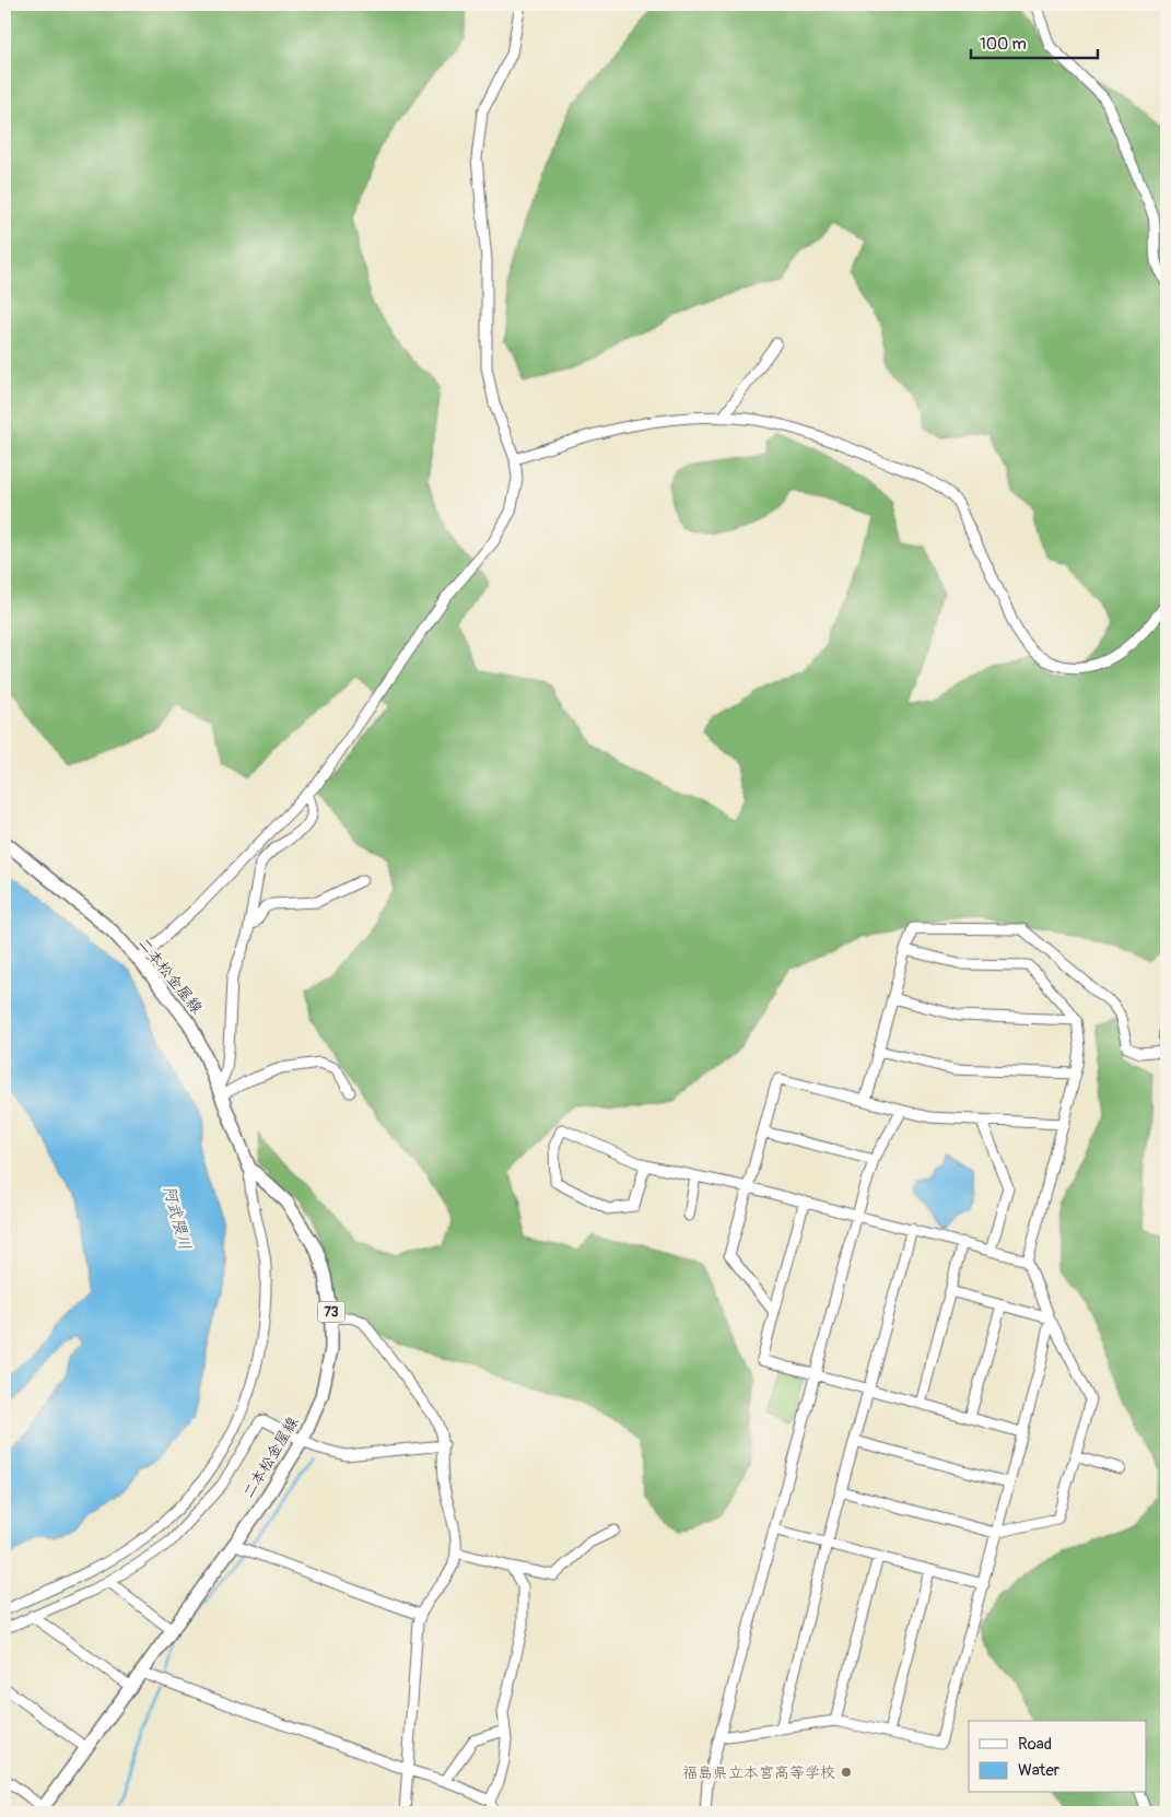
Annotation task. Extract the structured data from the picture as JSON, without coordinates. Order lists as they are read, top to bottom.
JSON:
{
  "streets": {
    "main road": ["二本松金屋線", "73"]
  },
  "water": ["阿武隈川"],
  "places": ["福島県立本宮高等学校"],
  "legend": ["Road", "Water"],
  "scale_bar": "100 m"
}
